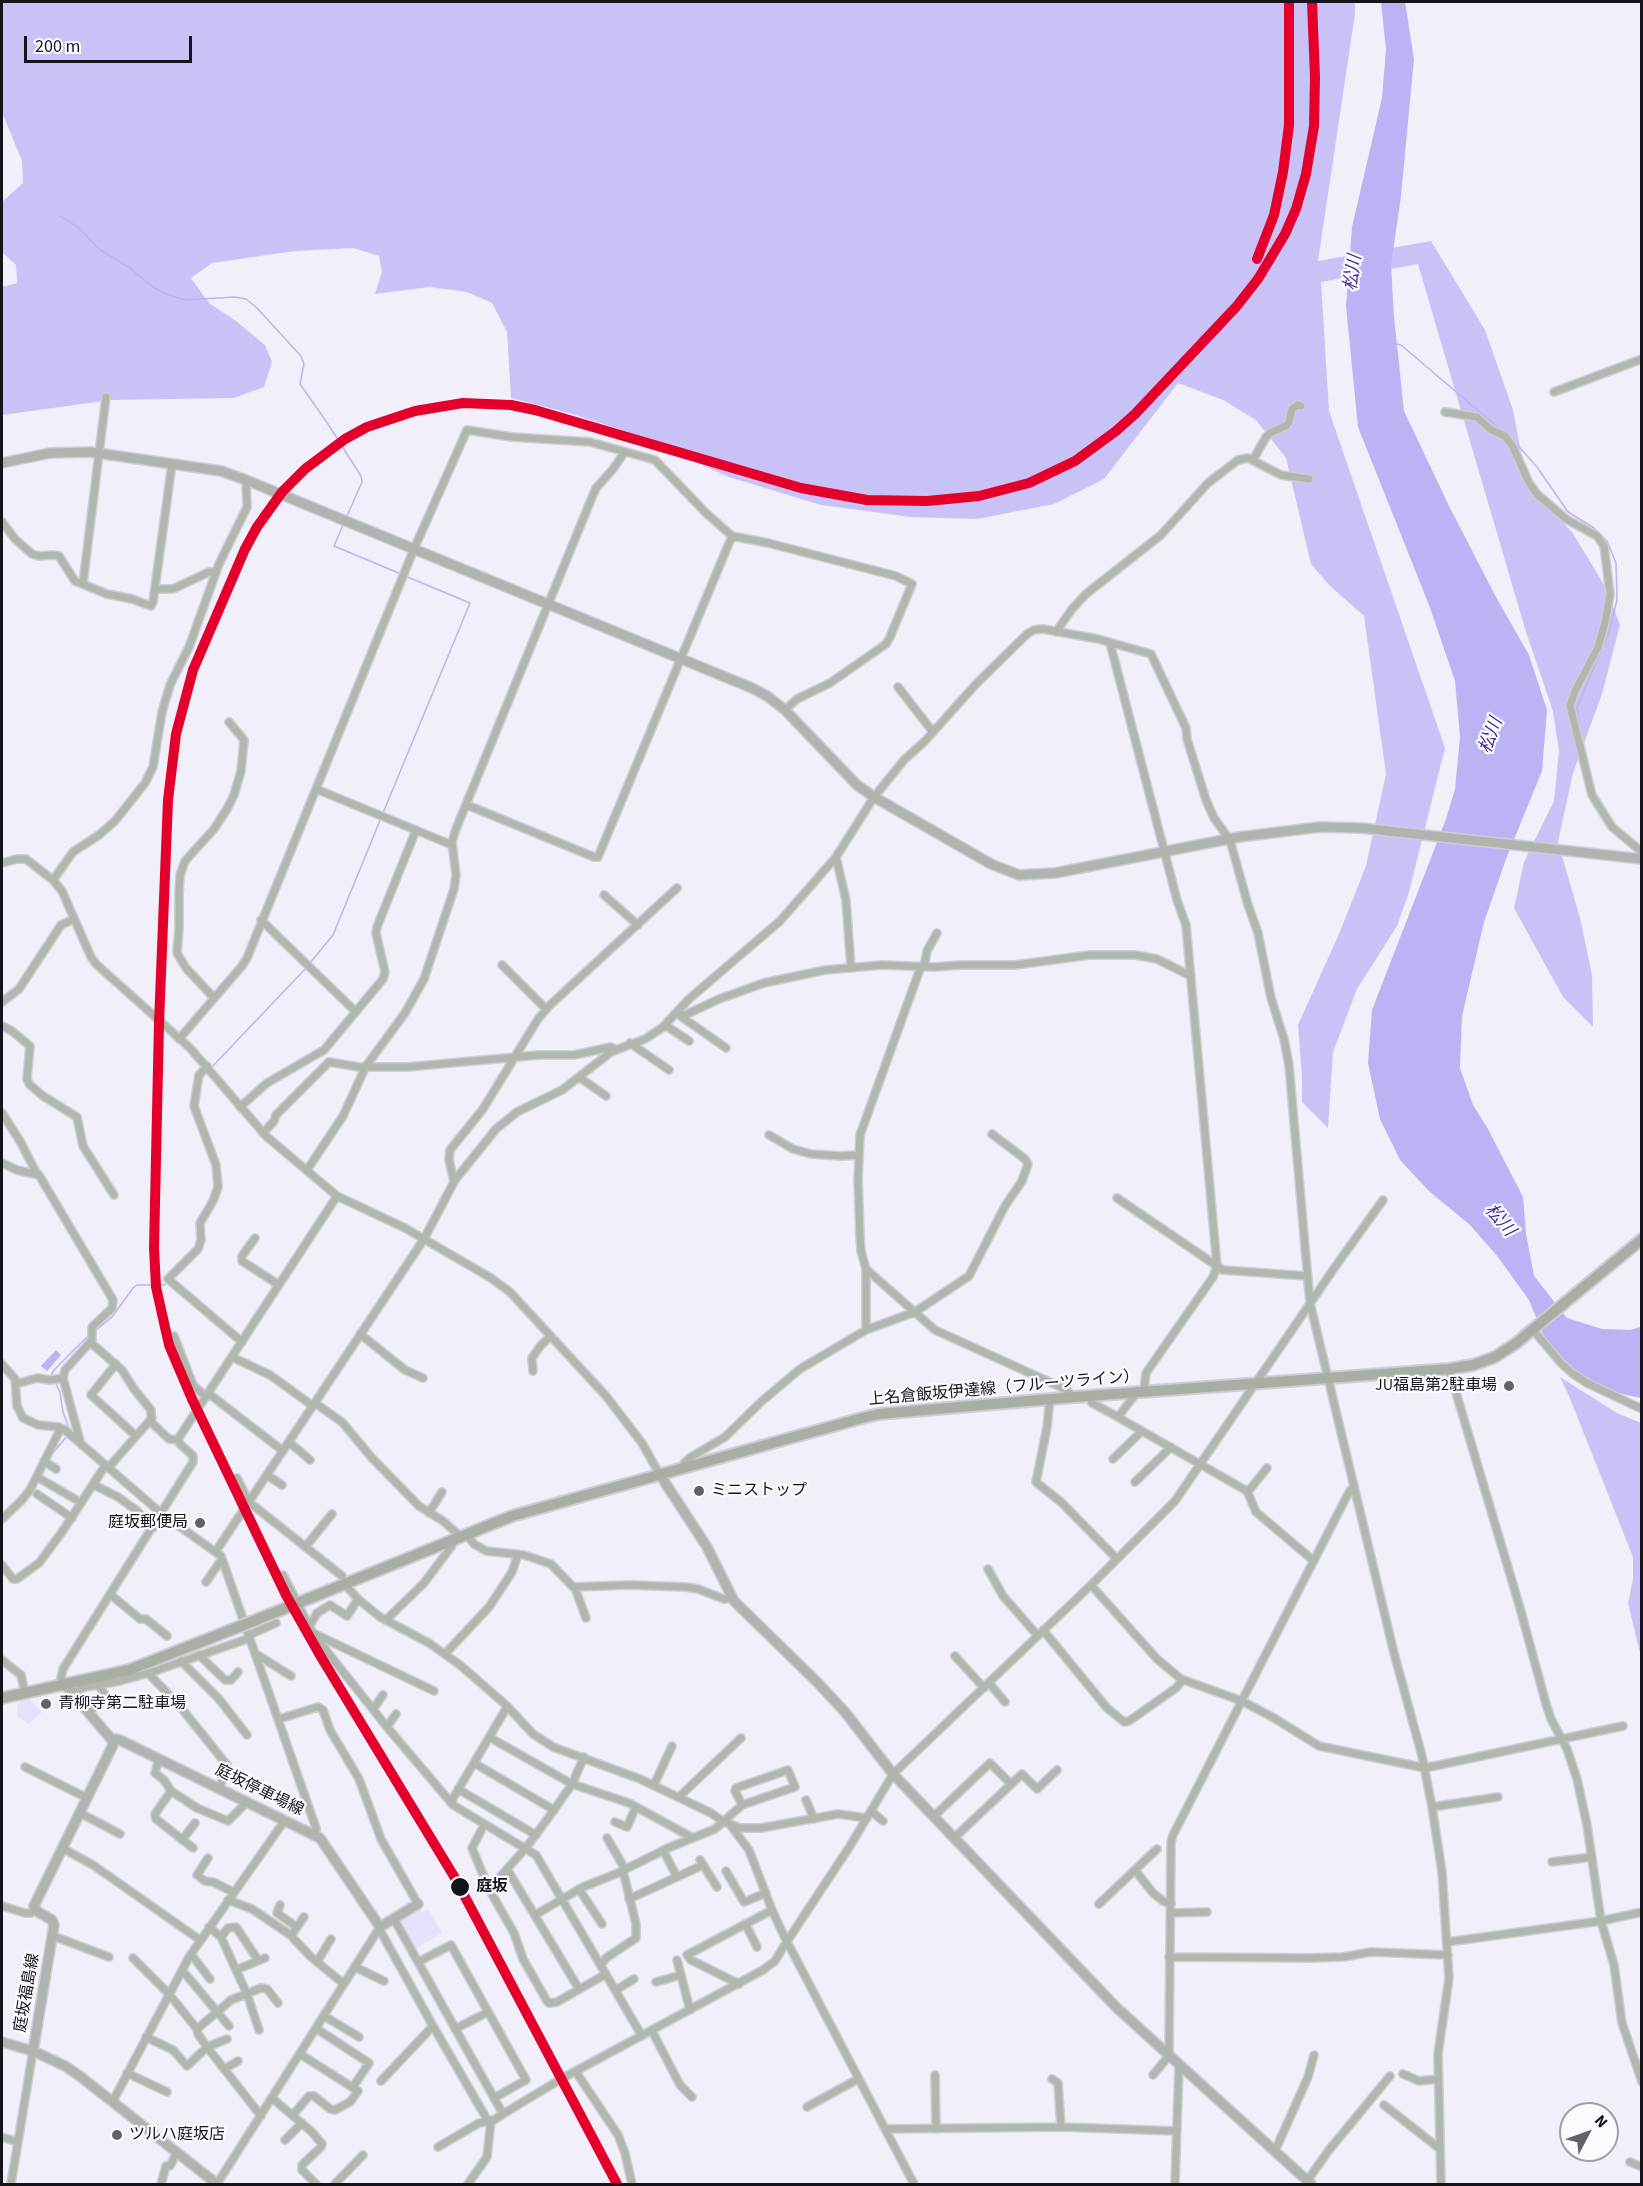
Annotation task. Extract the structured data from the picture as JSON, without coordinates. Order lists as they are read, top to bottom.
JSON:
{
  "streets": {
    "main road": ["上名倉飯坂伊達線（フルーツライン）"],
    "street": ["庭坂停車場線", "庭坂福島線"]
  },
  "water": ["松川"],
  "places": [
    "JU福島第2駐車場",
    "ミニストップ",
    "庭坂郵便局",
    "青柳寺第二駐車場",
    "庭坂",
    "ツルハ庭坂店"
  ],
  "scale_bar": "200 m",
  "north": "top right"
}
